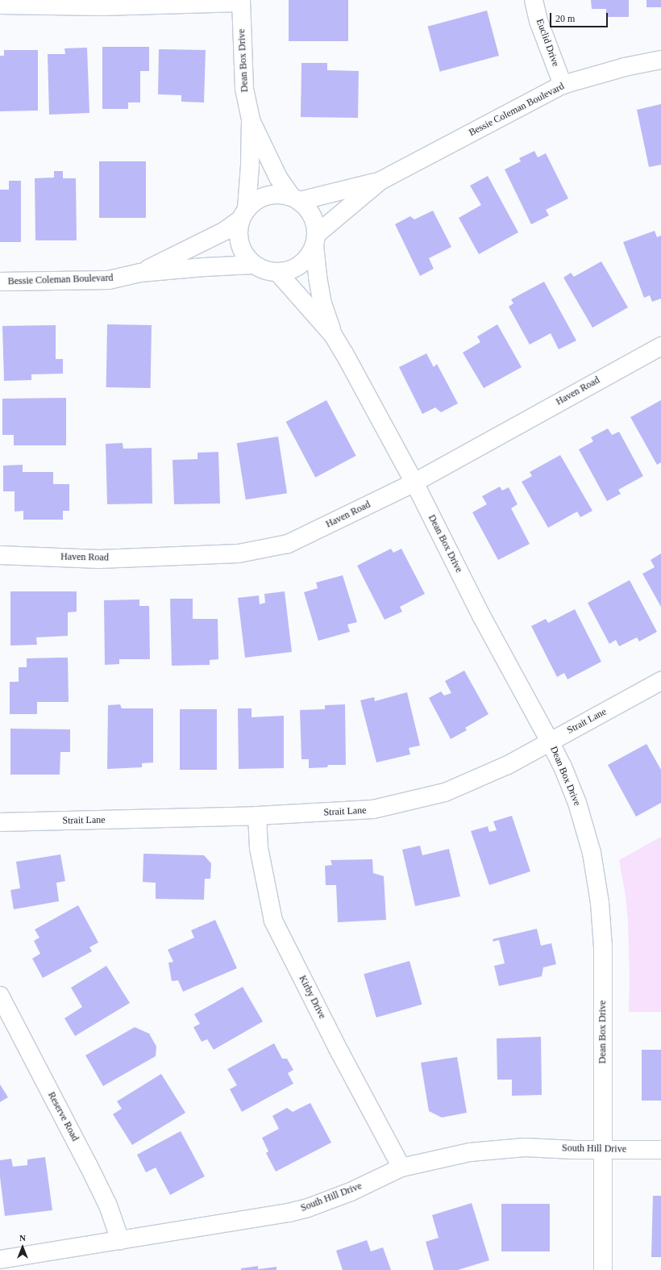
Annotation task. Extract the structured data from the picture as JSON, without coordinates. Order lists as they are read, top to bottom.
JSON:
{
  "streets": {
    "street": [
      "Euclid Drive",
      "Dean Box Drive",
      "Bessie Coleman Boulevard",
      "Haven Road",
      "Strait Lane",
      "Kirby Drive",
      "Reserve Road",
      "South Hill Drive"
    ]
  },
  "crossings": [
    ["Euclid Drive", "Bessie Coleman Boulevard"],
    ["Dean Box Drive", "Bessie Coleman Boulevard"],
    ["Dean Box Drive", "Haven Road"],
    ["Dean Box Drive", "Strait Lane"],
    ["Dean Box Drive", "South Hill Drive"],
    ["Strait Lane", "Kirby Drive"],
    ["Kirby Drive", "South Hill Drive"],
    ["Reserve Road", "South Hill Drive"]
  ],
  "scale_bar": "20 m",
  "north": "top"
}
